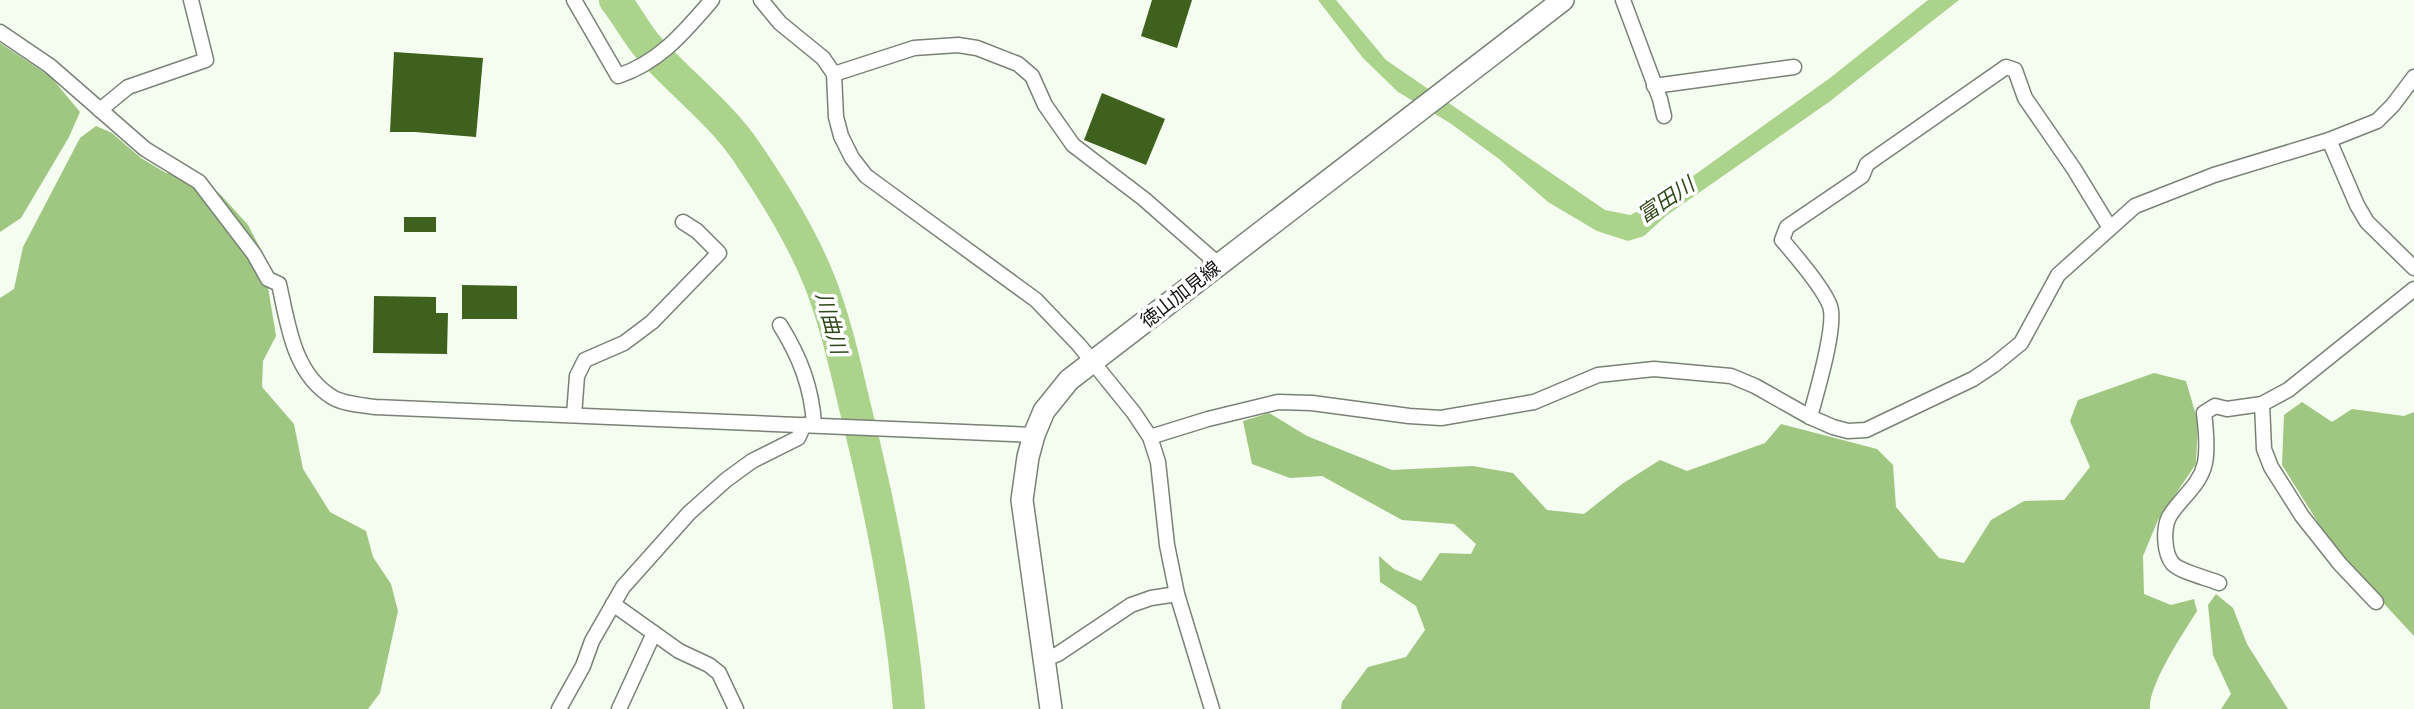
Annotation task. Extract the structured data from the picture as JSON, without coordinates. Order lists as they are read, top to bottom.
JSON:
{
  "streets": {
    "street": ["徳山加見線"]
  },
  "water": ["富田川", "川曲川"]
}
